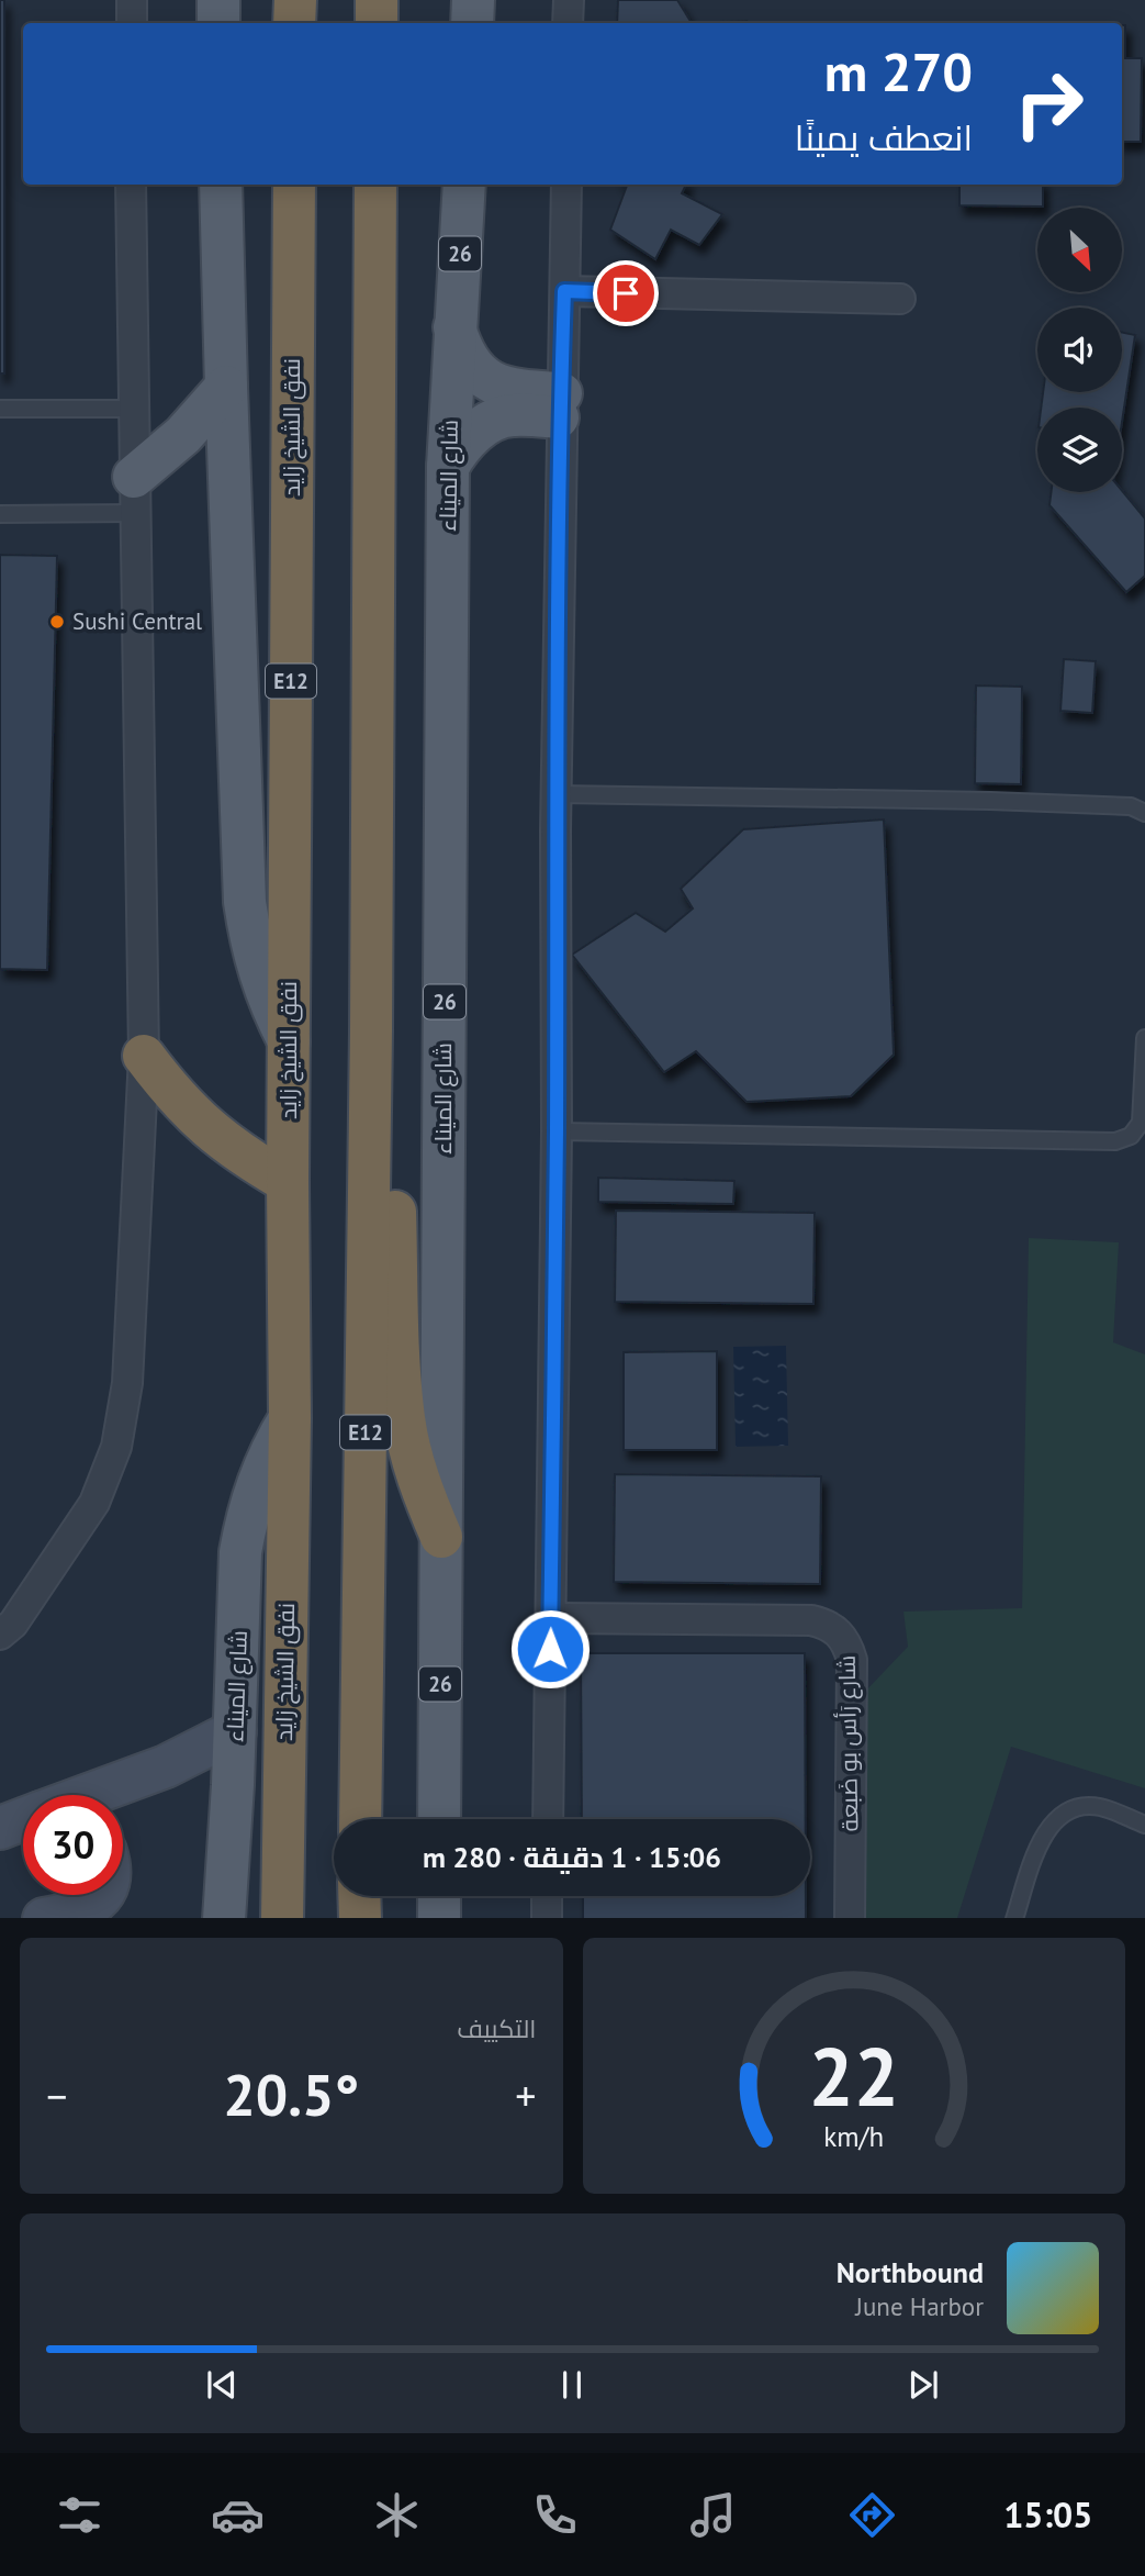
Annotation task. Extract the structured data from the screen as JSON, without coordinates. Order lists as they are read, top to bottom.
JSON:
{
  "streets": {
    "highway": ["نفق الشيخ زايد", "E12"],
    "main road": ["26", "شارع الميناء"],
    "street": ["شارع رَأس بو ضَبعة"]
  },
  "crossings": [
    ["نفق الشيخ زايد", "شارع الميناء"]
  ],
  "places": ["Sushi Central"],
  "north": "bottom right",
  "page": {
    "turn": ["270 m", "انعطف يمينًا"],
    "limit": "30",
    "trip": "15:06 · 1 دقيقة · 280 m",
    "tile": "التكييف",
    "heat": ["−", "20.5°", "+"],
    "song": ["Northbound", "June Harbor"],
    "tabs": "15:05",
    "gauge": ["22", "km/h"]
  }
}
